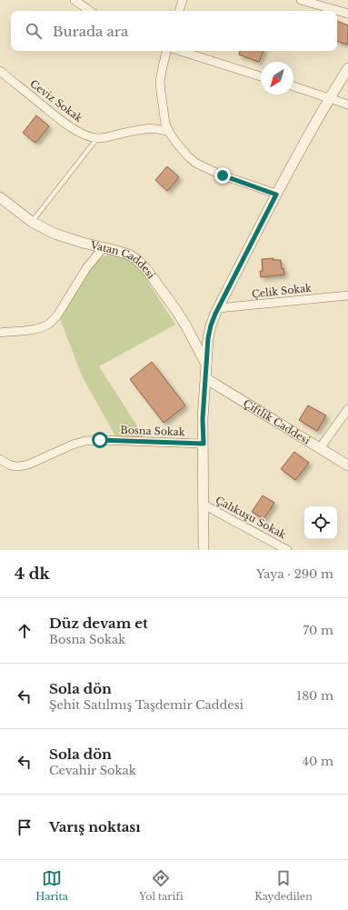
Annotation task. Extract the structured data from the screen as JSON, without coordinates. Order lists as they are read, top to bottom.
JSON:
{
  "streets": {
    "street": [
      "Ceviz Sokak",
      "Vatan Caddesi",
      "Çelik Sokak",
      "Çiftlik Caddesi",
      "Bosna Sokak",
      "Çalıkuşu Sokak"
    ]
  },
  "north": "bottom left",
  "page": {
    "search": "Burada ara",
    "heading": ["4 dk", "Yaya · 290 m"],
    "list": [
      ["Düz devam et", "Bosna Sokak", "70 m"],
      ["Sola dön", "Şehit Satılmış Taşdemir Caddesi", "180 m"],
      ["Sola dön", "Cevahir Sokak", "40 m"],
      "Varış noktası"
    ],
    "nav": ["Harita", "Yol tarifi", "Kaydedilen"]
  }
}
